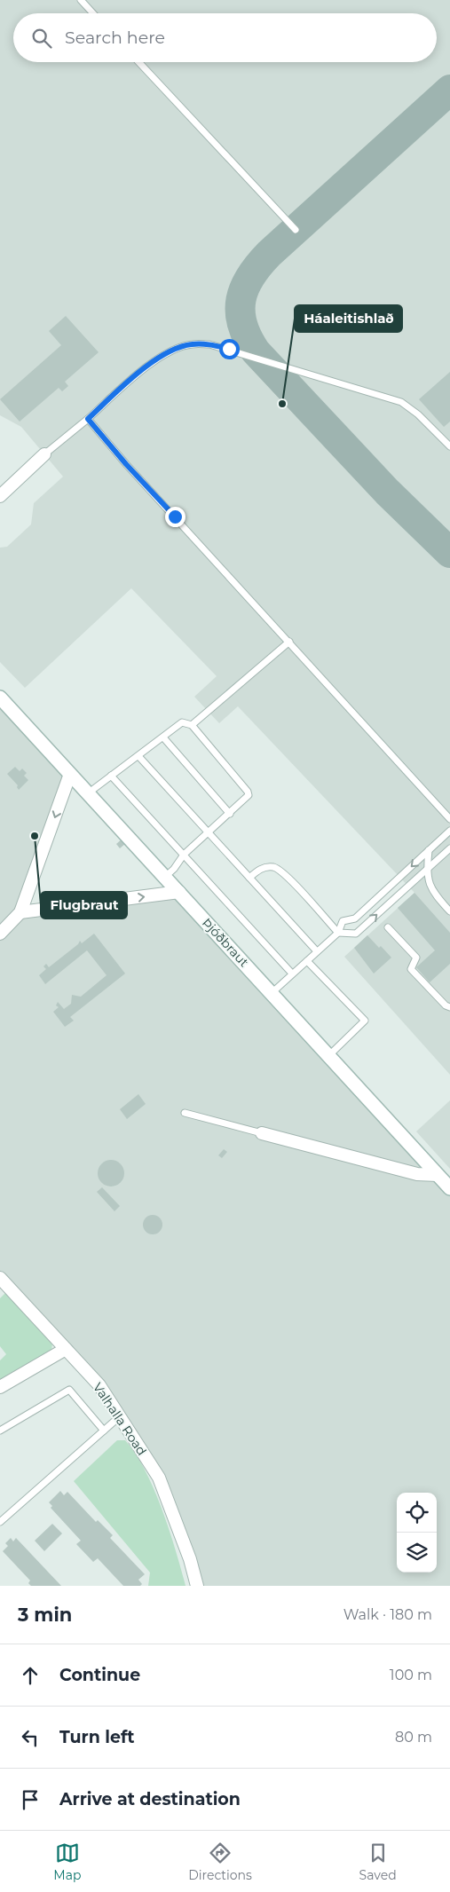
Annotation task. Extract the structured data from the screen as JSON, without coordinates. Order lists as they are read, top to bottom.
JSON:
{
  "streets": {
    "street": ["Þjóðbraut", "Valhalla Road"]
  },
  "places": ["Háaleitishlað", "Flugbraut"],
  "page": {
    "search": "Search here",
    "heading": ["3 min", "Walk · 180 m"],
    "list": [
      ["Continue", "100 m"],
      ["Turn left", "80 m"],
      "Arrive at destination"
    ],
    "nav": ["Map", "Directions", "Saved"]
  }
}
